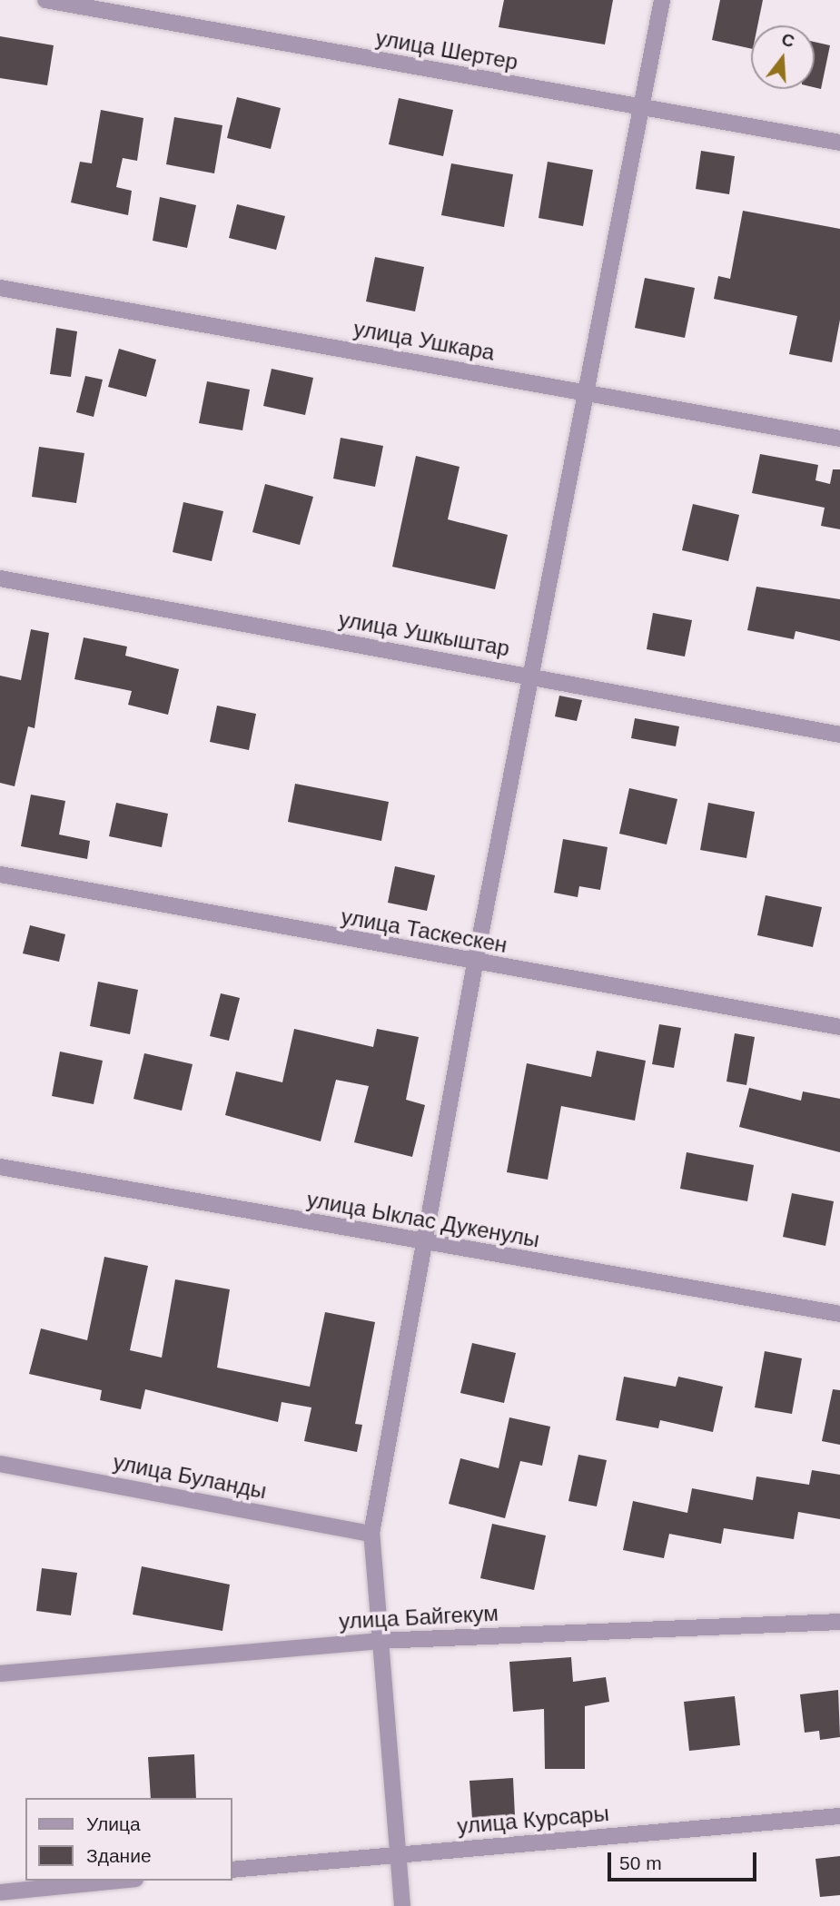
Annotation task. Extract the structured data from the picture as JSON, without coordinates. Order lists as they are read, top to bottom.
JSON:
{
  "streets": {
    "street": [
      "улица Шертер",
      "улица Ушкара",
      "улица Ушкыштар",
      "улица Таскескен",
      "улица Ыклас Дукенулы",
      "улица Буланды",
      "улица Байгекум",
      "улица Курсары"
    ]
  },
  "legend": ["Улица", "Здание"],
  "scale_bar": "50 m",
  "north": "top"
}
